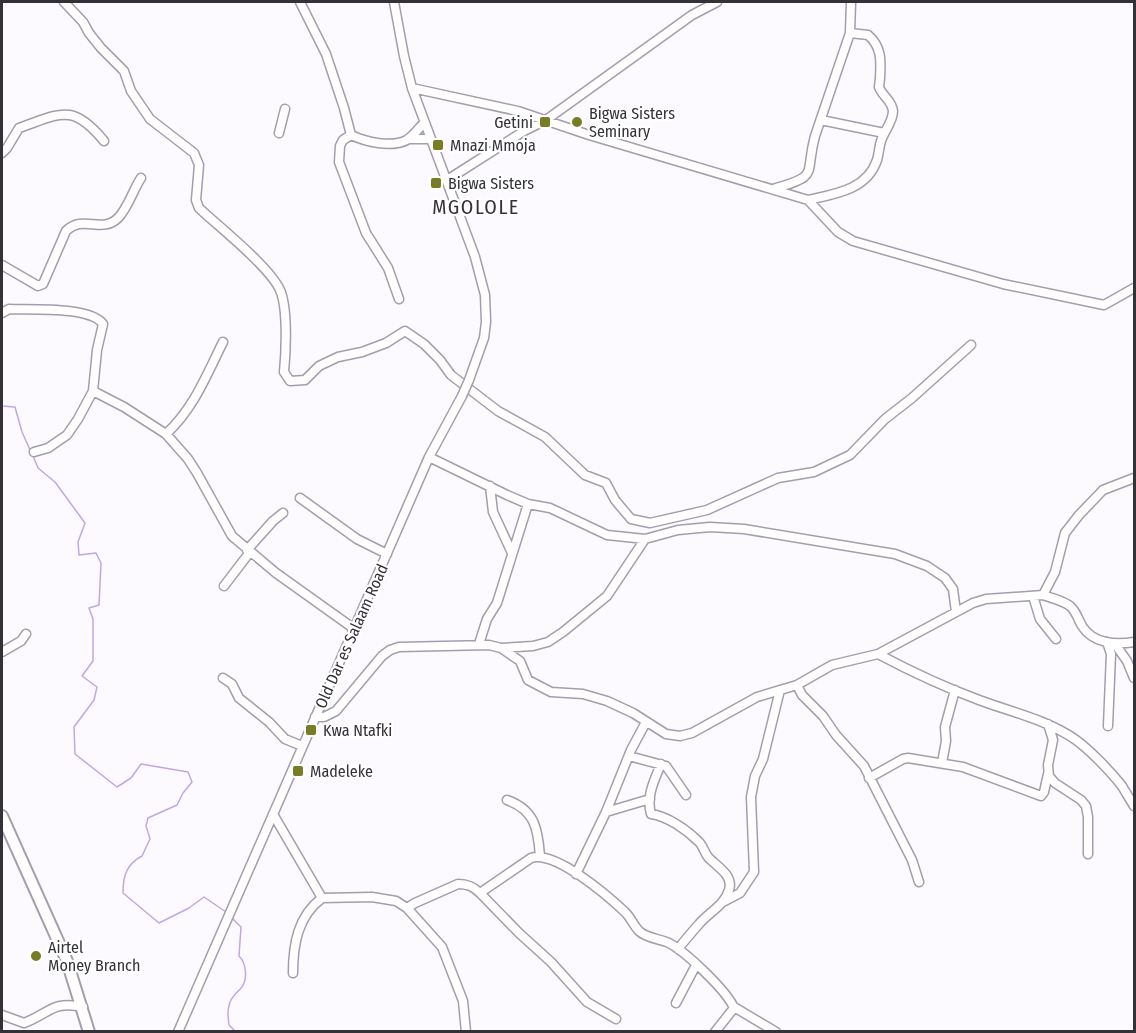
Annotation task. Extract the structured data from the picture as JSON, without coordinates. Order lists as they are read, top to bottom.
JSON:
{
  "streets": {
    "street": ["Old Dar es Salaam Road"]
  },
  "districts": ["MGOLOLE"],
  "places": {
    "transit": [
      "Getini",
      "Mnazi Mmoja",
      "Bigwa Sisters",
      "Kwa Ntafki",
      "Madeleke"
    ],
    "other": ["Bigwa Sisters Seminary", "Airtel Money Branch"]
  }
}
